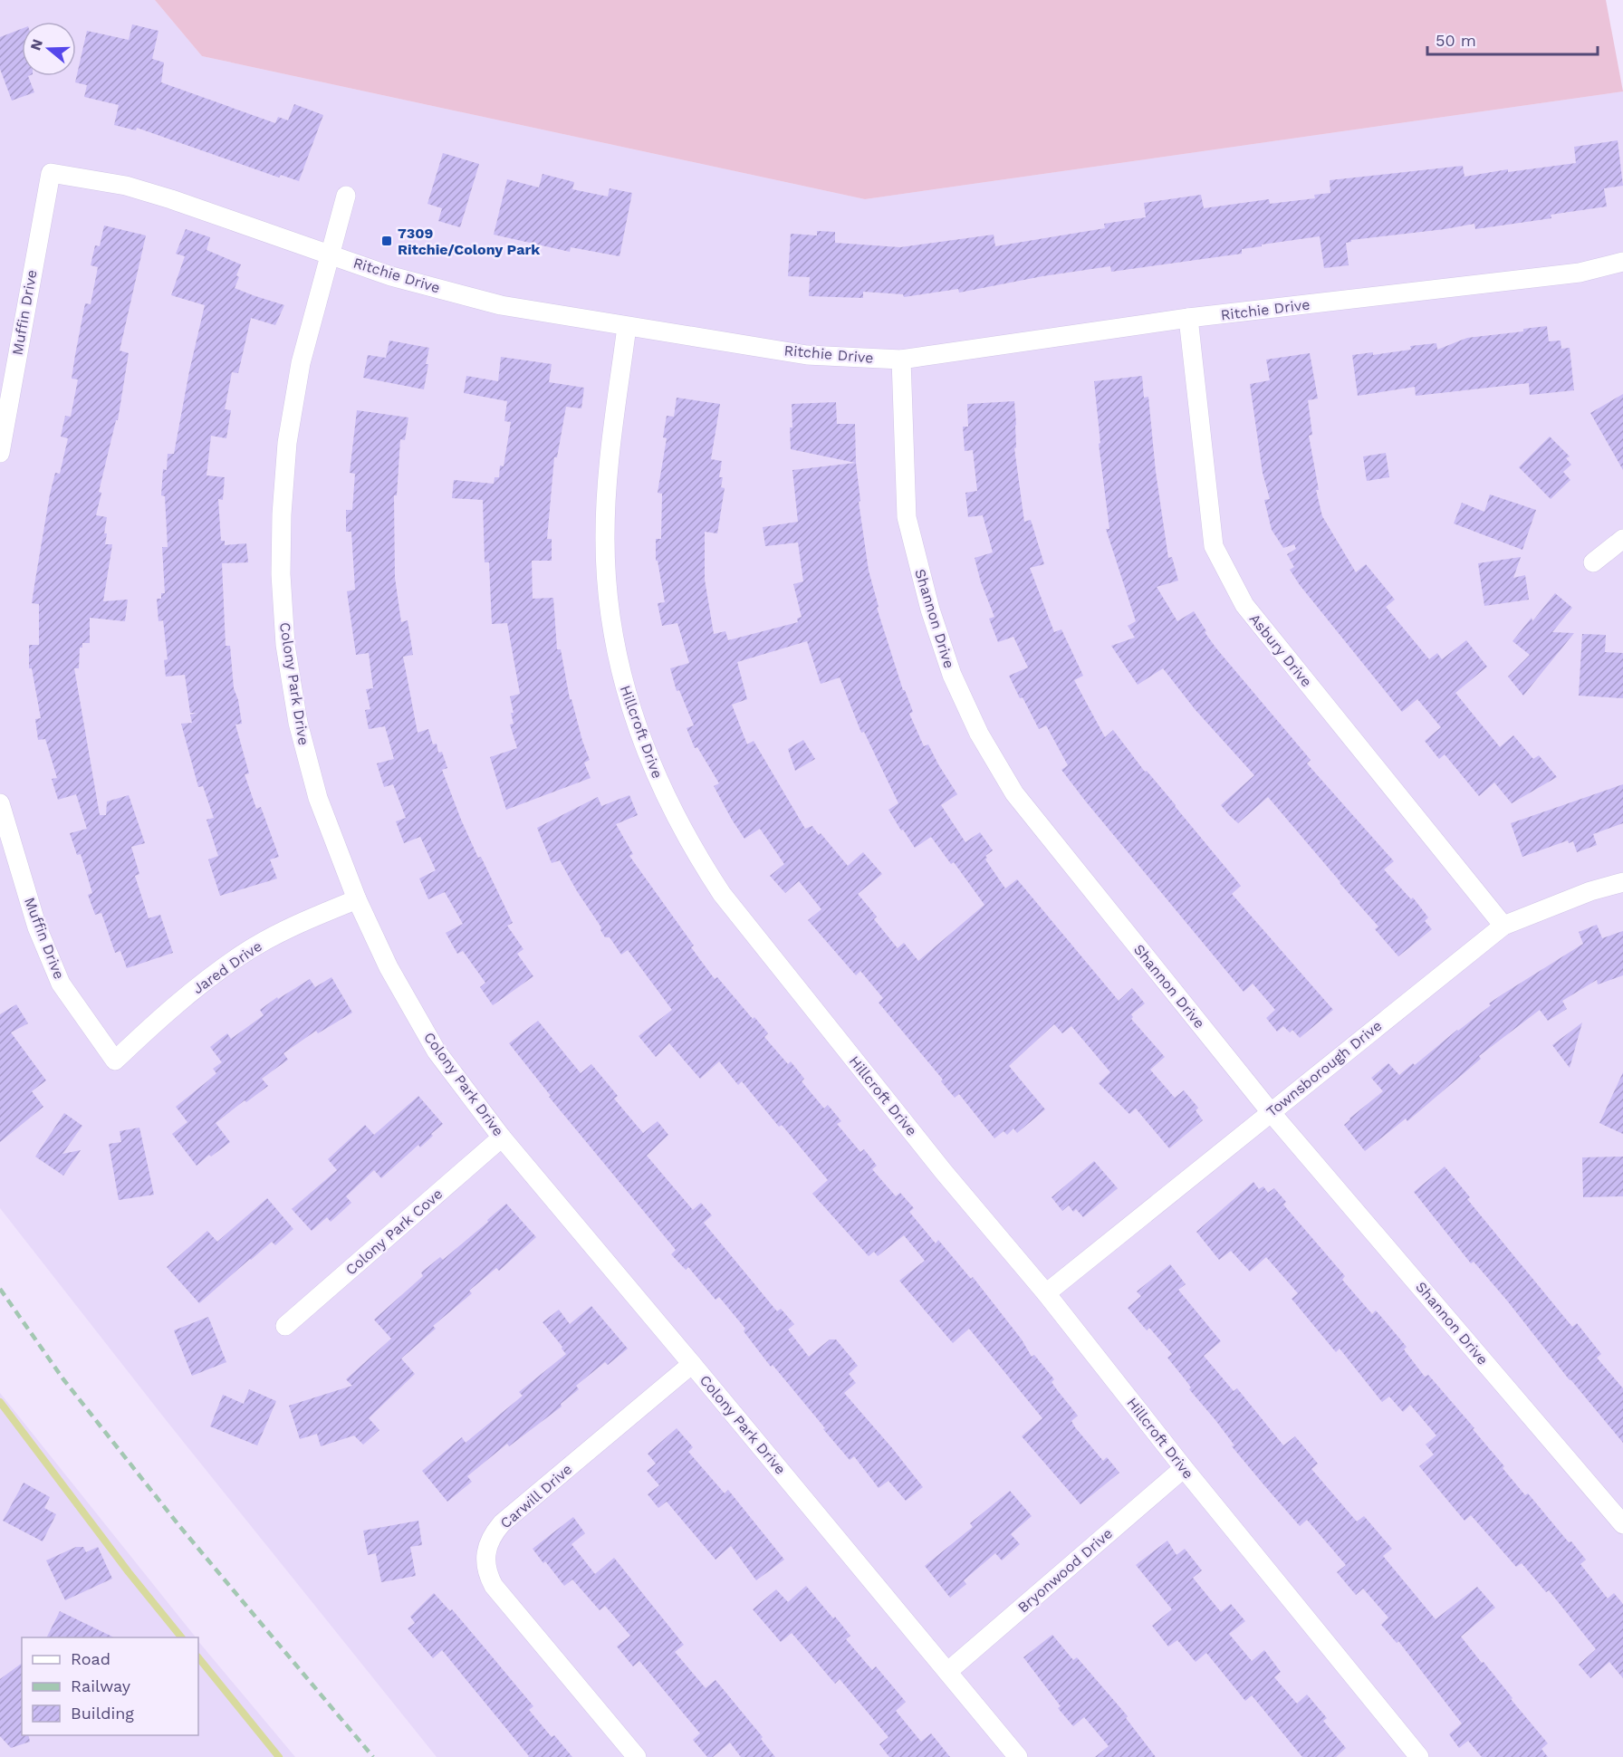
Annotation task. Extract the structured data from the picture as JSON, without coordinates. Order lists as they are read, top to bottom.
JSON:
{
  "streets": {
    "street": [
      "Ritchie Drive",
      "Muffin Drive",
      "Shannon Drive",
      "Asbury Drive",
      "Colony Park Drive",
      "Hillcroft Drive",
      "Jared Drive",
      "Townsborough Drive",
      "Colony Park Cove",
      "Carwill Drive",
      "Bryonwood Drive"
    ]
  },
  "crossings": [
    ["Ritchie Drive", "Muffin Drive"],
    ["Ritchie Drive", "Shannon Drive"],
    ["Ritchie Drive", "Asbury Drive"],
    ["Ritchie Drive", "Colony Park Drive"],
    ["Ritchie Drive", "Hillcroft Drive"],
    ["Muffin Drive", "Jared Drive"],
    ["Shannon Drive", "Townsborough Drive"],
    ["Asbury Drive", "Townsborough Drive"],
    ["Colony Park Drive", "Jared Drive"],
    ["Colony Park Drive", "Colony Park Cove"],
    ["Colony Park Drive", "Carwill Drive"],
    ["Colony Park Drive", "Bryonwood Drive"],
    ["Hillcroft Drive", "Townsborough Drive"],
    ["Hillcroft Drive", "Bryonwood Drive"]
  ],
  "places": {
    "transit": ["7309 Ritchie/Colony Park"]
  },
  "legend": ["Road", "Railway", "Building"],
  "scale_bar": "50 m",
  "north": "left"
}
